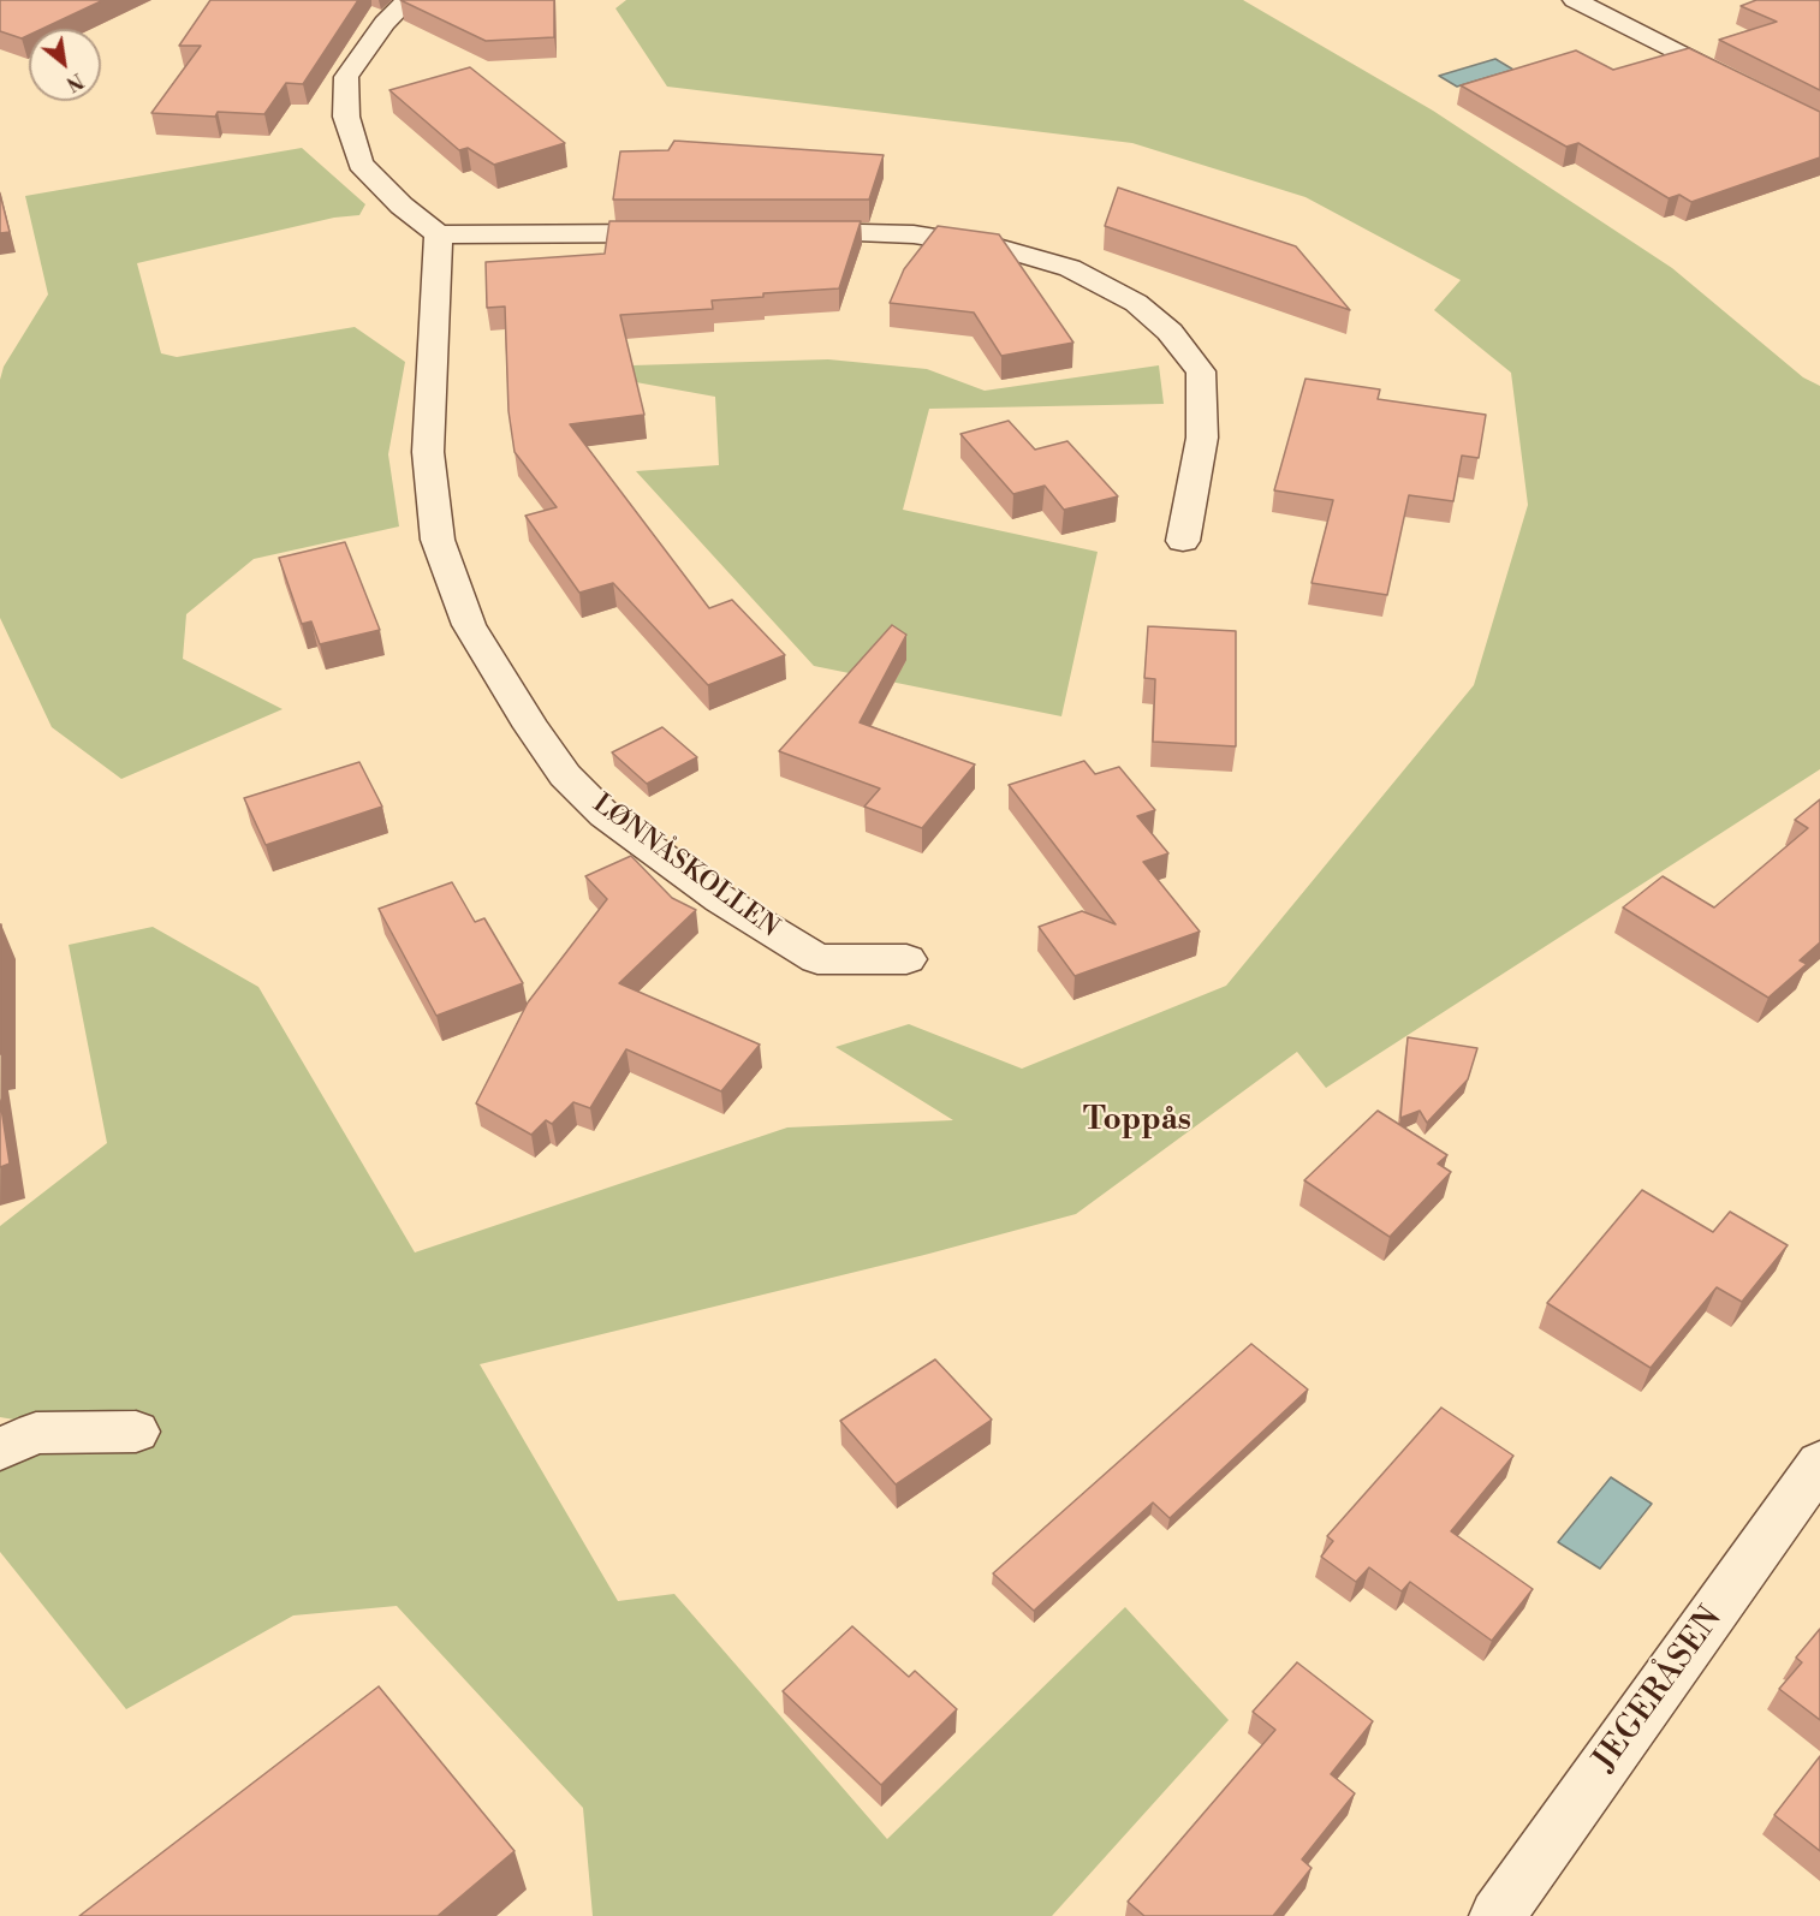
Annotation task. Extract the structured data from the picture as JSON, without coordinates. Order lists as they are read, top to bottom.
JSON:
{
  "streets": {
    "street": ["LØNNÅSKOLLEN", "JEGERÅSEN"]
  },
  "districts": ["Toppås"],
  "north": "bottom right"
}
